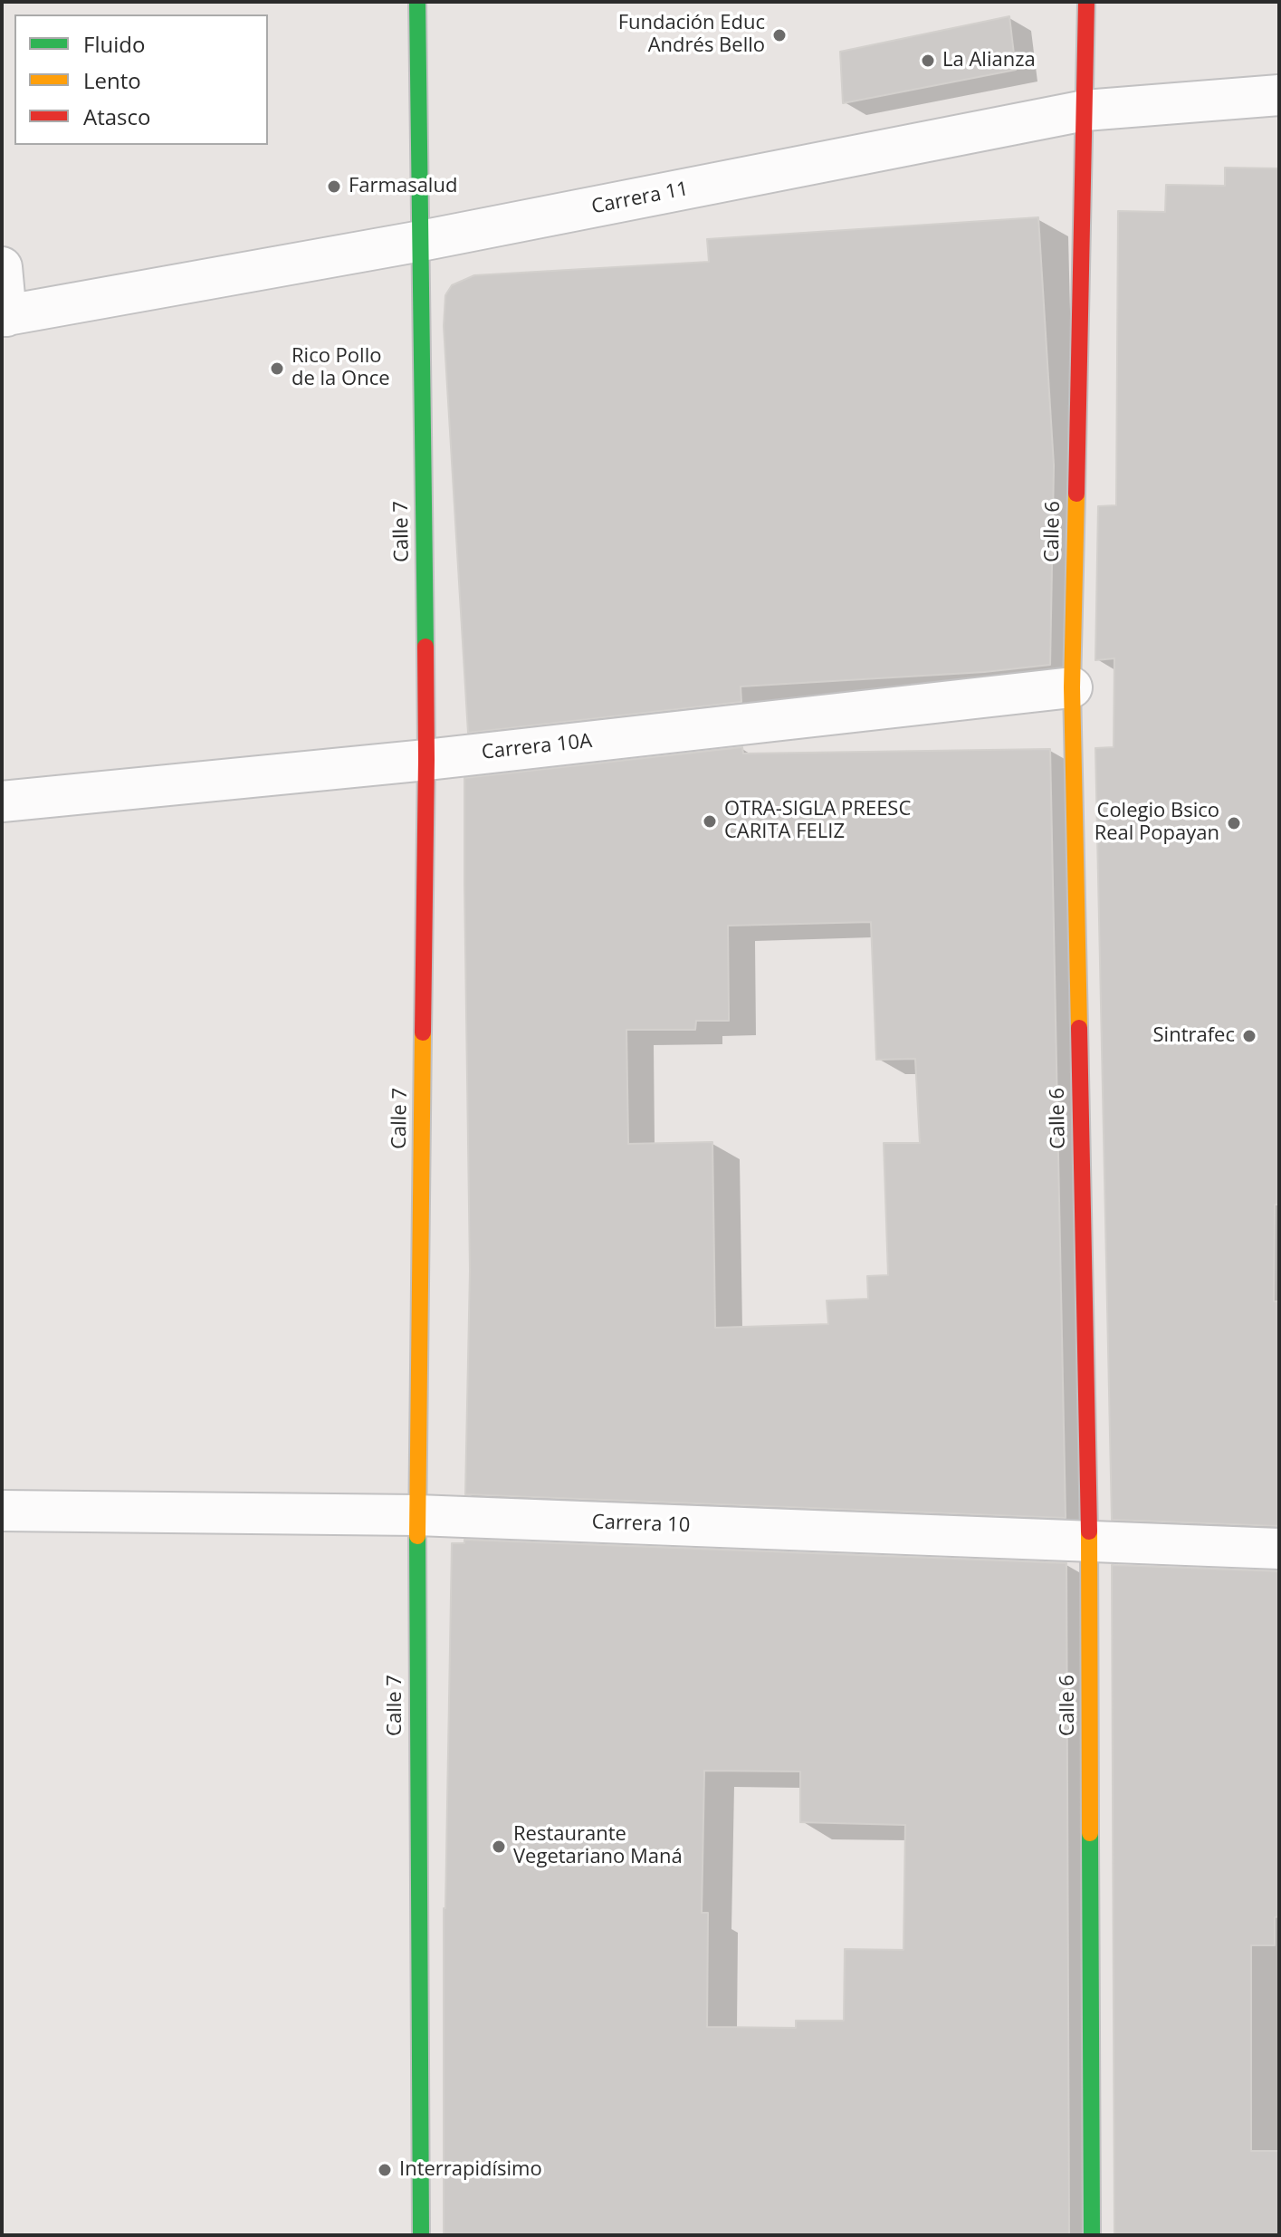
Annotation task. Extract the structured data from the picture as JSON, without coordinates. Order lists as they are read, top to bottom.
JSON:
{
  "streets": {
    "street": [
      "Carrera 11",
      "Calle 7",
      "Calle 6",
      "Carrera 10A",
      "Carrera 10"
    ]
  },
  "crossings": [
    ["Carrera 11", "Calle 7"],
    ["Carrera 11", "Calle 6"],
    ["Calle 7", "Carrera 10A"],
    ["Calle 7", "Carrera 10"],
    ["Calle 6", "Carrera 10A"],
    ["Calle 6", "Carrera 10"]
  ],
  "places": [
    "Fundación Educ Andrés Bello",
    "La Alianza",
    "Farmasalud",
    "Rico Pollo de la Once",
    "OTRA-SIGLA PREESC CARITA FELIZ",
    "Colegio Bsico Real Popayan",
    "Sintrafec",
    "Restaurante Vegetariano Maná",
    "Interrapidísimo"
  ],
  "legend": ["Fluido", "Lento", "Atasco"]
}
